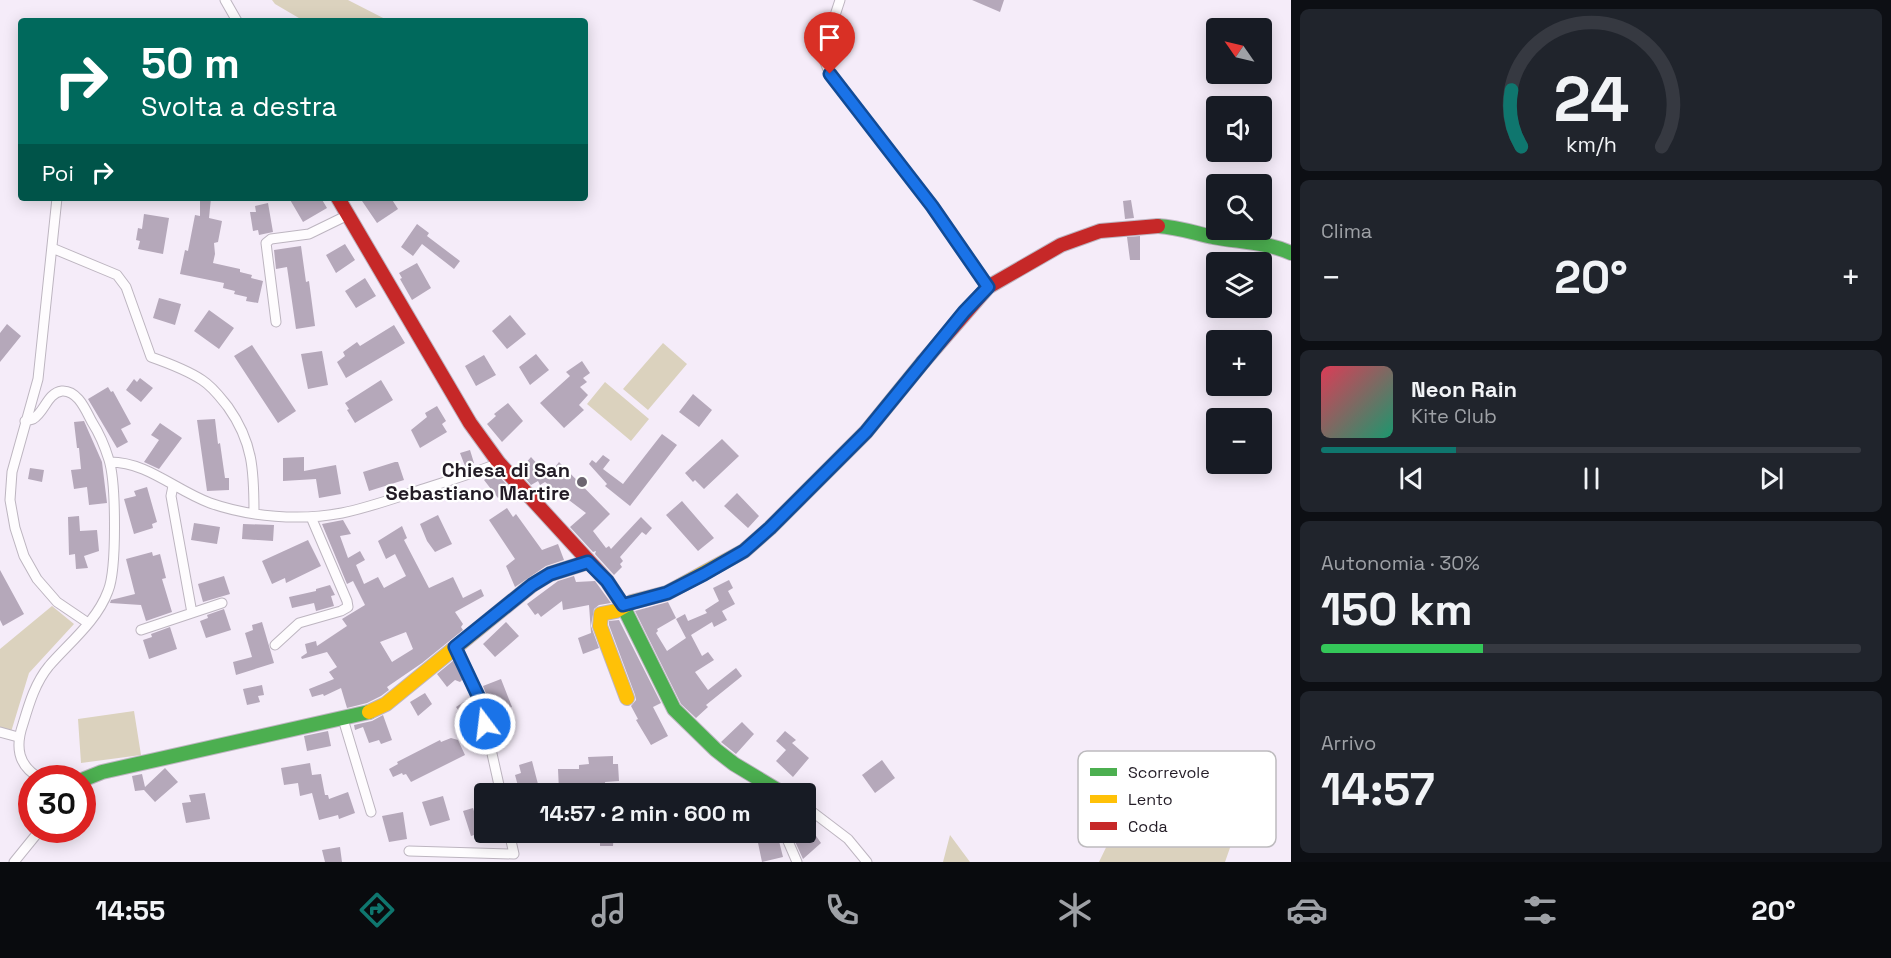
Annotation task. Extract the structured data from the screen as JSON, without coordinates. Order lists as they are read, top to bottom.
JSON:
{
  "places": ["Chiesa di San Sebastiano Martire"],
  "legend": ["Scorrevole", "Lento", "Coda"],
  "north": "top left",
  "page": {
    "map_buttons": ["+", "−"],
    "turn": ["50 m", "Svolta a destra"],
    "then": "Poi",
    "tile": [
      "Clima",
      ["Autonomia · 30%", "150 km"],
      ["Arrivo", "14:57"]
    ],
    "heat": ["−", "20°", "+"],
    "song": ["Neon Rain", "Kite Club"],
    "limit": "30",
    "trip": "14:57 · 2 min · 600 m",
    "tabs": ["14:55", "20°"],
    "gauge": ["24", "km/h"]
  }
}
